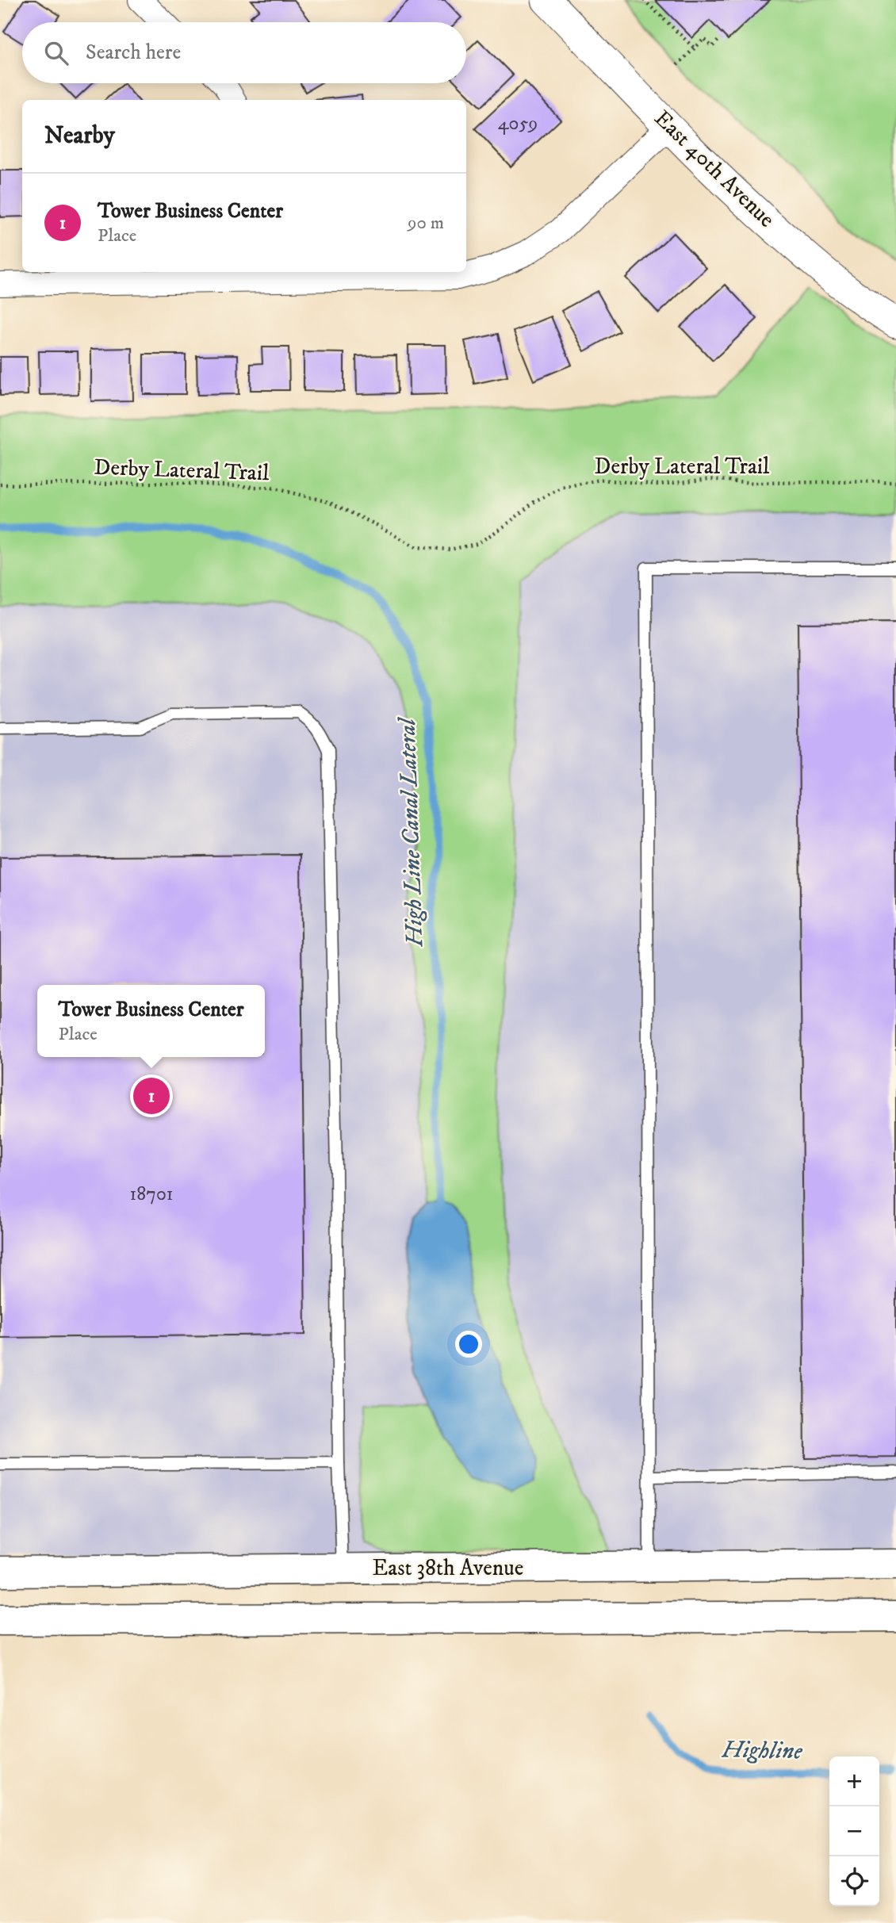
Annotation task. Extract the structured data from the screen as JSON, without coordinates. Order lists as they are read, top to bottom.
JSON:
{
  "streets": {
    "main road": ["East 38th Avenue"],
    "street": ["East 40th Avenue"],
    "path": ["Derby Lateral Trail"]
  },
  "water": ["High Line Canal Lateral", "Highline"],
  "house_numbers": ["4059", "18701"],
  "page": {
    "search": "Search here",
    "heading": "Nearby",
    "list": [
      {
        "mark": "1",
        "name": "Tower Business Center",
        "note": "Place",
        "value": "90 m"
      }
    ],
    "popup": ["Tower Business Center", "Place"],
    "pins": "1",
    "map_buttons": ["+", "−"]
  }
}
